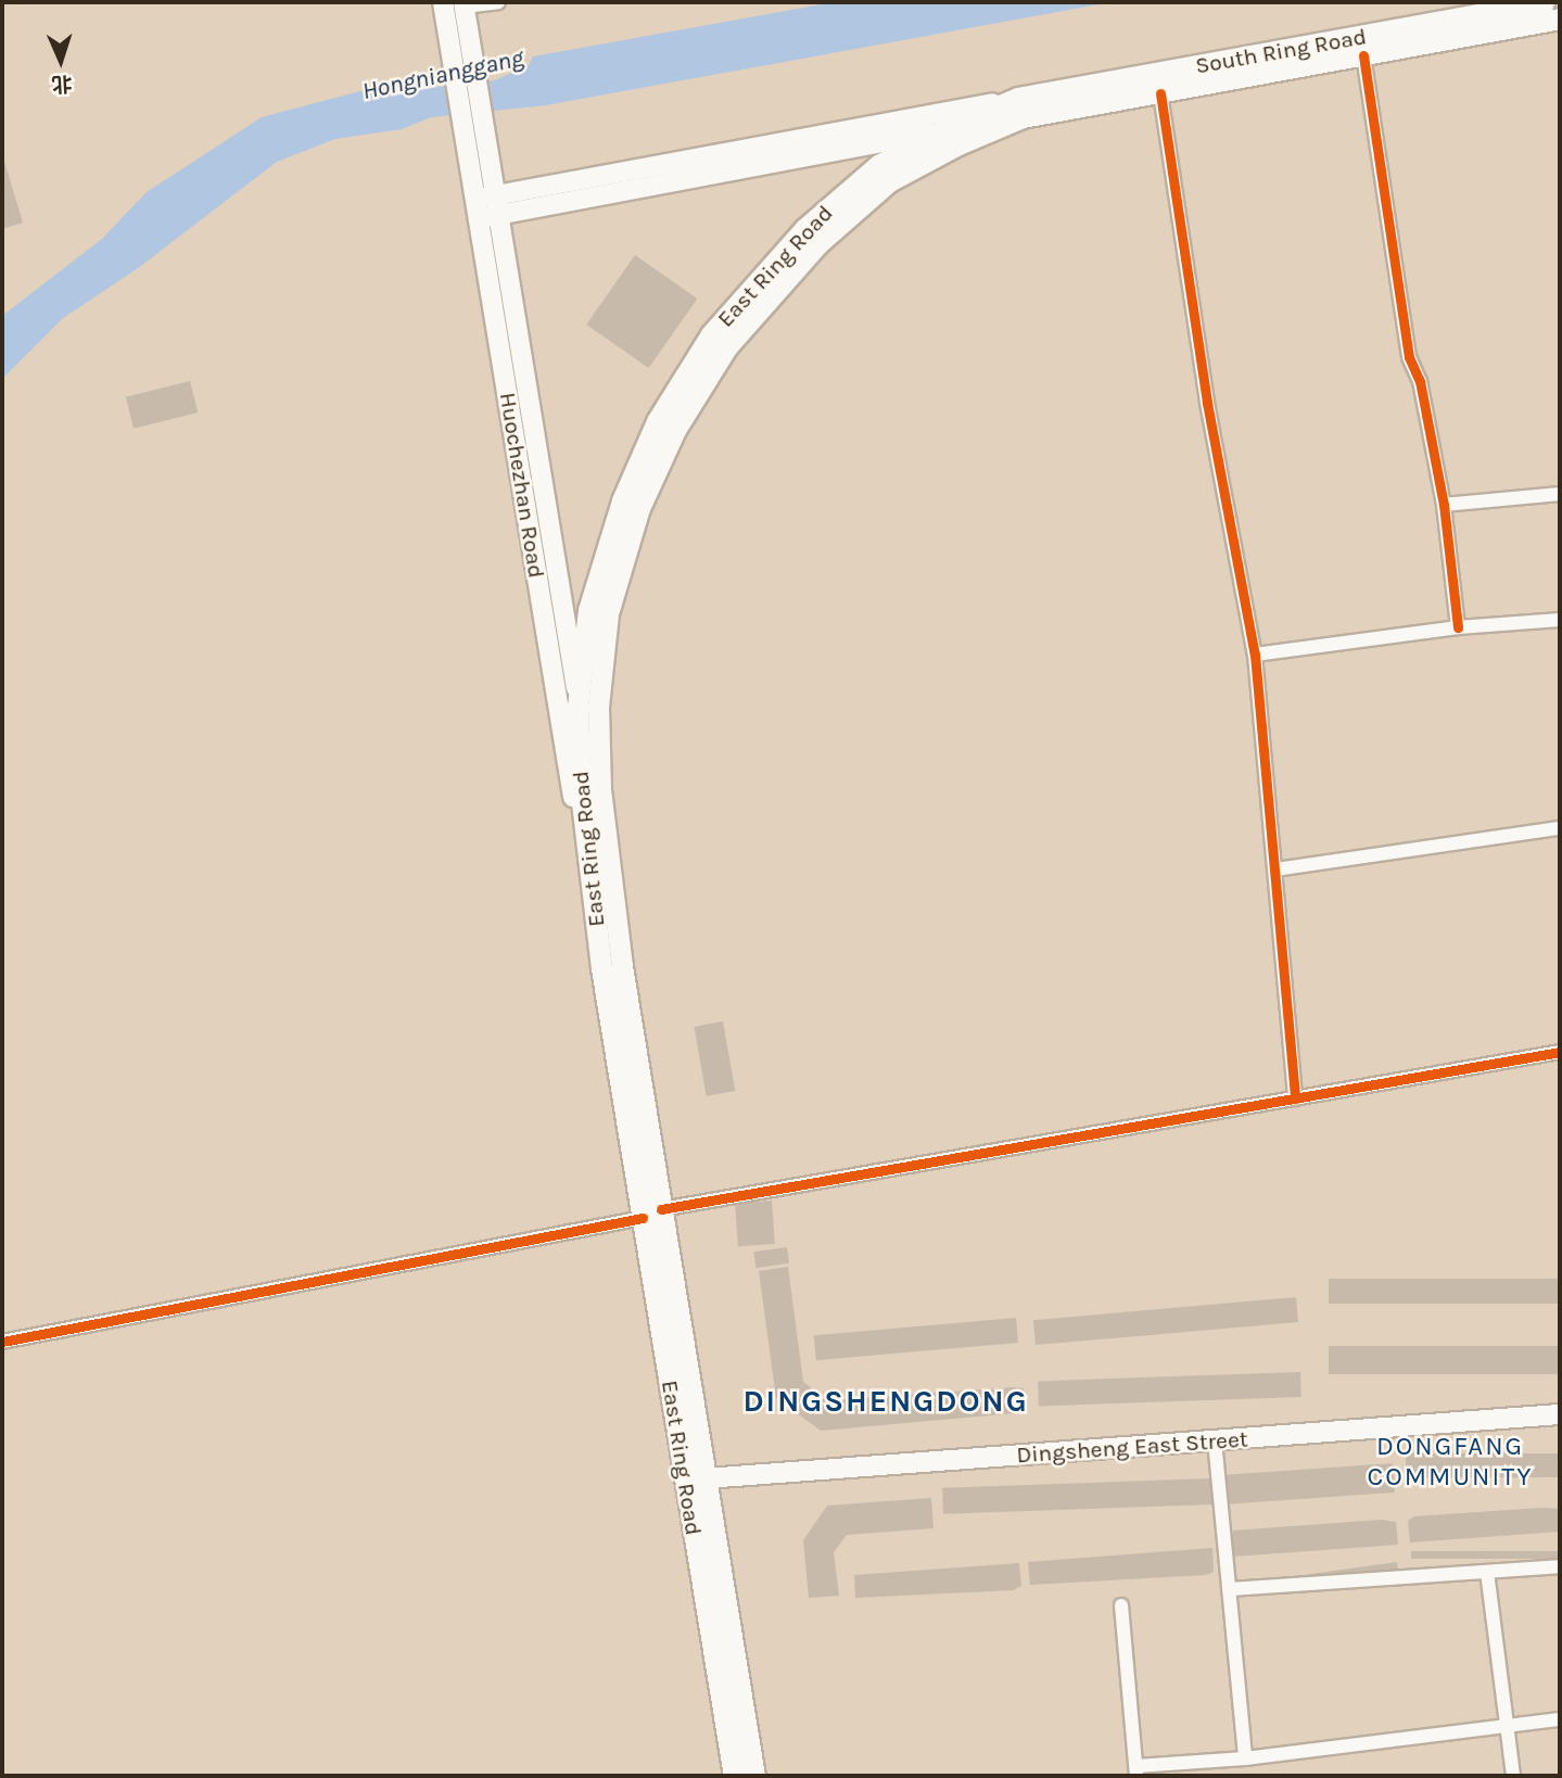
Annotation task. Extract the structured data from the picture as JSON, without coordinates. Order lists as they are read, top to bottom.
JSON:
{
  "streets": {
    "main road": [
      "South Ring Road",
      "East Ring Road",
      "Huochezhan Road",
      "Dingsheng East Street"
    ]
  },
  "crossings": [
    ["South Ring Road", "East Ring Road"],
    ["East Ring Road", "Huochezhan Road"],
    ["East Ring Road", "Dingsheng East Street"]
  ],
  "districts": ["DINGSHENGDONG", "DONGFANG COMMUNITY"],
  "water": ["Hongnianggang"],
  "north": "bottom"
}
